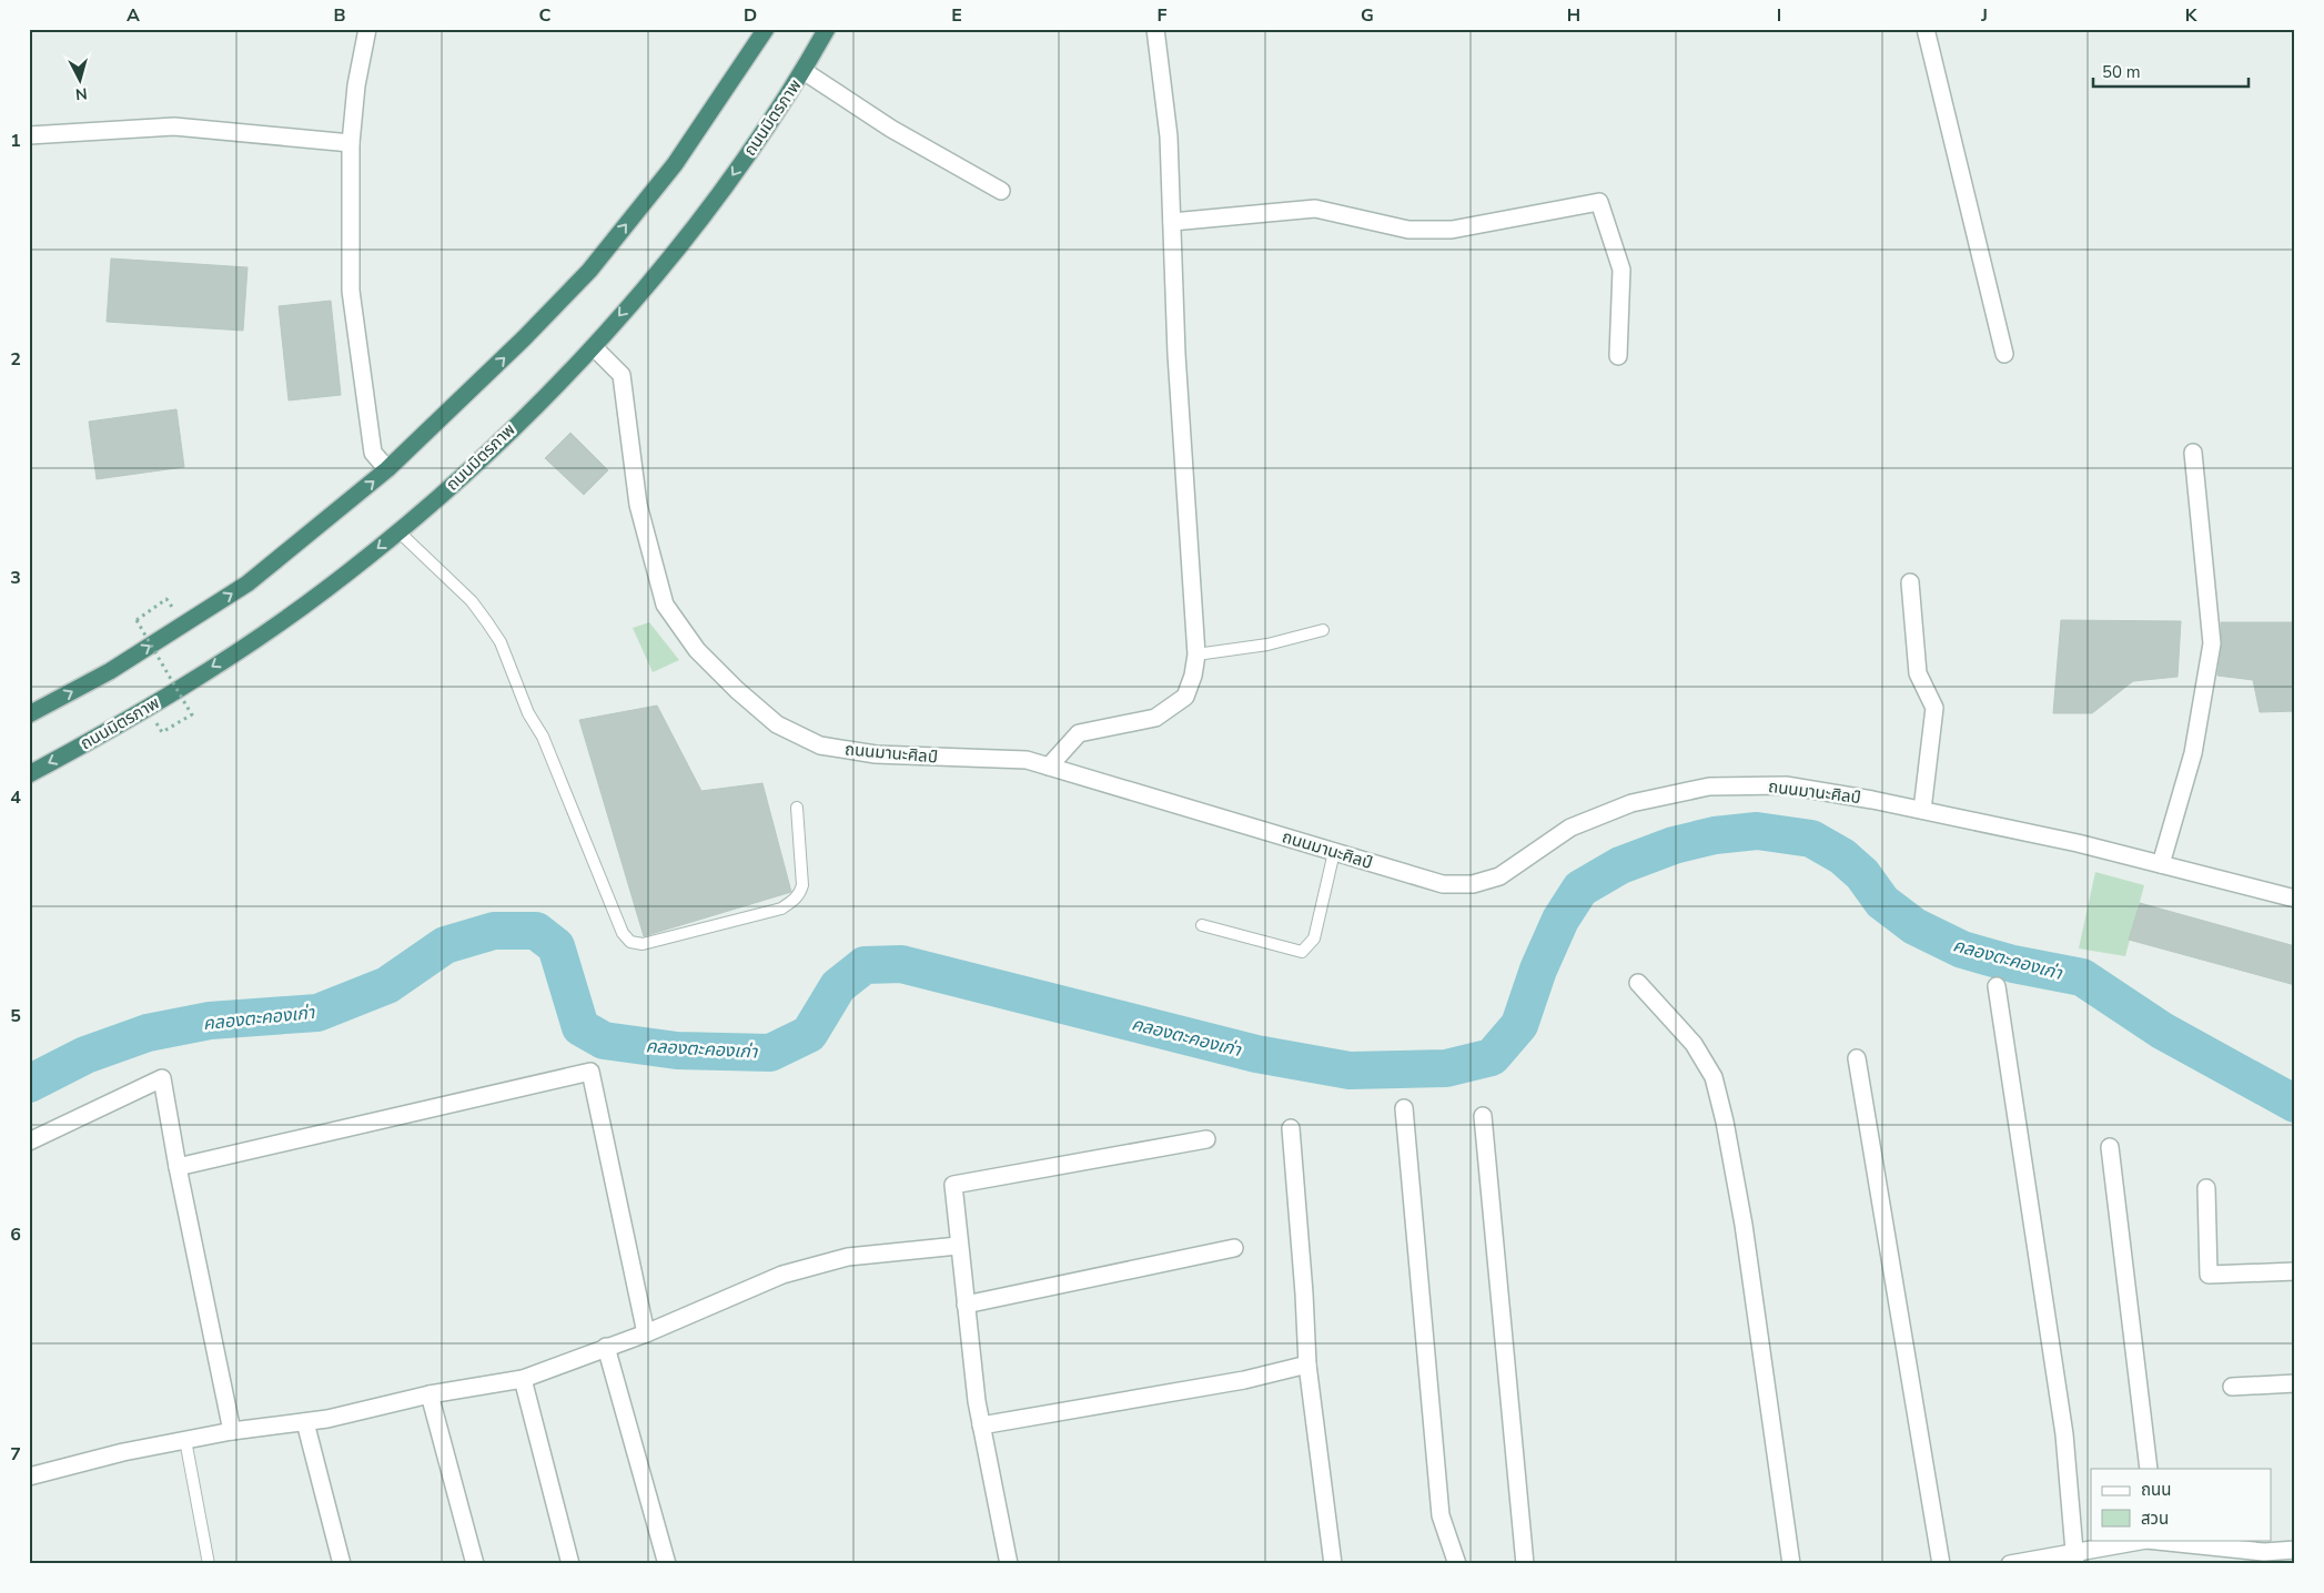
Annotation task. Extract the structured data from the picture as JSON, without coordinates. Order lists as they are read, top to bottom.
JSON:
{
  "streets": {
    "highway": ["ถนนมิตรภาพ"],
    "street": ["ถนนมานะศิลป์"]
  },
  "crossings": [
    ["ถนนมิตรภาพ", "ถนนมานะศิลป์"]
  ],
  "water": ["คลองตะคองเก่า"],
  "legend": ["ถนน", "สวน"],
  "scale_bar": "50 m",
  "north": "bottom",
  "grid": {
    "columns": [
      "A",
      "B",
      "C",
      "D",
      "E",
      "F",
      "G",
      "H",
      "I",
      "J",
      "K"
    ],
    "rows": [
      "1",
      "2",
      "3",
      "4",
      "5",
      "6",
      "7"
    ]
  }
}
